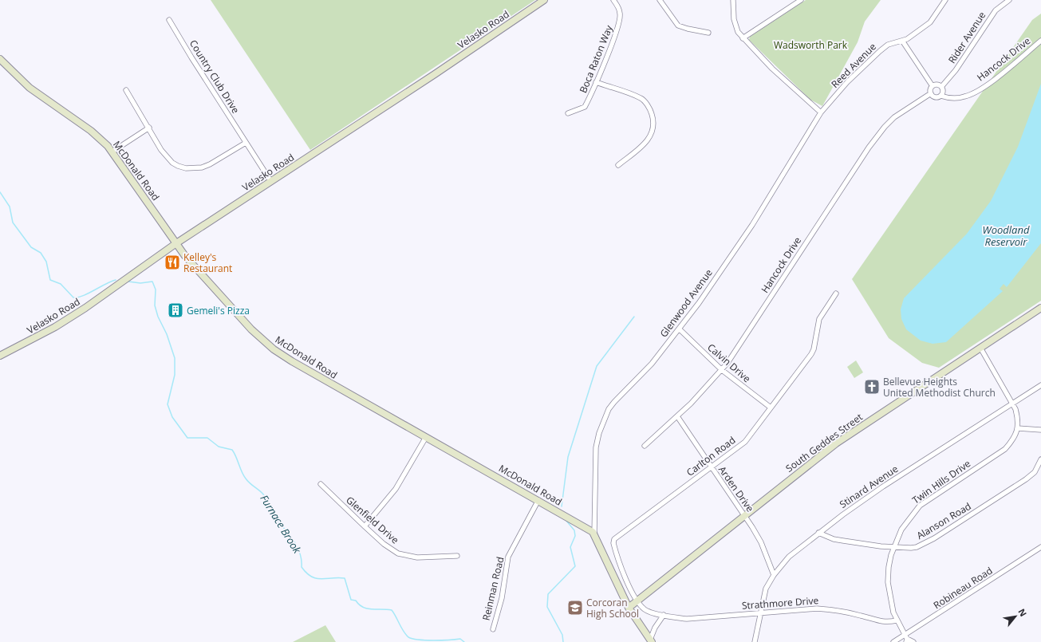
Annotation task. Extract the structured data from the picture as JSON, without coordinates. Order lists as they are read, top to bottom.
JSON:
{
  "streets": {
    "street": [
      "Velasko Road",
      "Rider Avenue",
      "Boca Raton Way",
      "Hancock Drive",
      "Reed Avenue",
      "Country Club Drive",
      "McDonald Road",
      "Glenwood Avenue",
      "Calvin Drive",
      "South Geddes Street",
      "Carlton Road",
      "Twin Hills Drive",
      "Stinard Avenue",
      "Arden Drive",
      "Glenfield Drive",
      "Alanson Road",
      "Robineau Road",
      "Reinman Road",
      "Strathmore Drive"
    ]
  },
  "crossings": [
    ["Velasko Road", "Country Club Drive"],
    ["Velasko Road", "McDonald Road"],
    ["Rider Avenue", "Hancock Drive"],
    ["Hancock Drive", "Calvin Drive"],
    ["Hancock Drive", "Arden Drive"],
    ["Reed Avenue", "Glenwood Avenue"],
    ["McDonald Road", "Glenwood Avenue"],
    ["McDonald Road", "Reinman Road"],
    ["Glenwood Avenue", "Calvin Drive"],
    ["Glenwood Avenue", "South Geddes Street"],
    ["Calvin Drive", "Carlton Road"],
    ["South Geddes Street", "Carlton Road"],
    ["South Geddes Street", "Arden Drive"],
    ["South Geddes Street", "Strathmore Drive"],
    ["Carlton Road", "Arden Drive"],
    ["Carlton Road", "Strathmore Drive"],
    ["Twin Hills Drive", "Alanson Road"],
    ["Twin Hills Drive", "Robineau Road"],
    ["Twin Hills Drive", "Strathmore Drive"],
    ["Stinard Avenue", "Arden Drive"],
    ["Stinard Avenue", "Alanson Road"],
    ["Stinard Avenue", "Strathmore Drive"]
  ],
  "water": ["Woodland Reservoir", "Furnace Brook"],
  "parks": ["Wadsworth Park"],
  "places": {
    "restaurant": ["Kelley's Restaurant"],
    "building": ["Gemeli's Pizza"],
    "church": ["Bellevue Heights United Methodist Church"],
    "school or university": ["Corcoran High School"]
  },
  "north": "top right"
}
